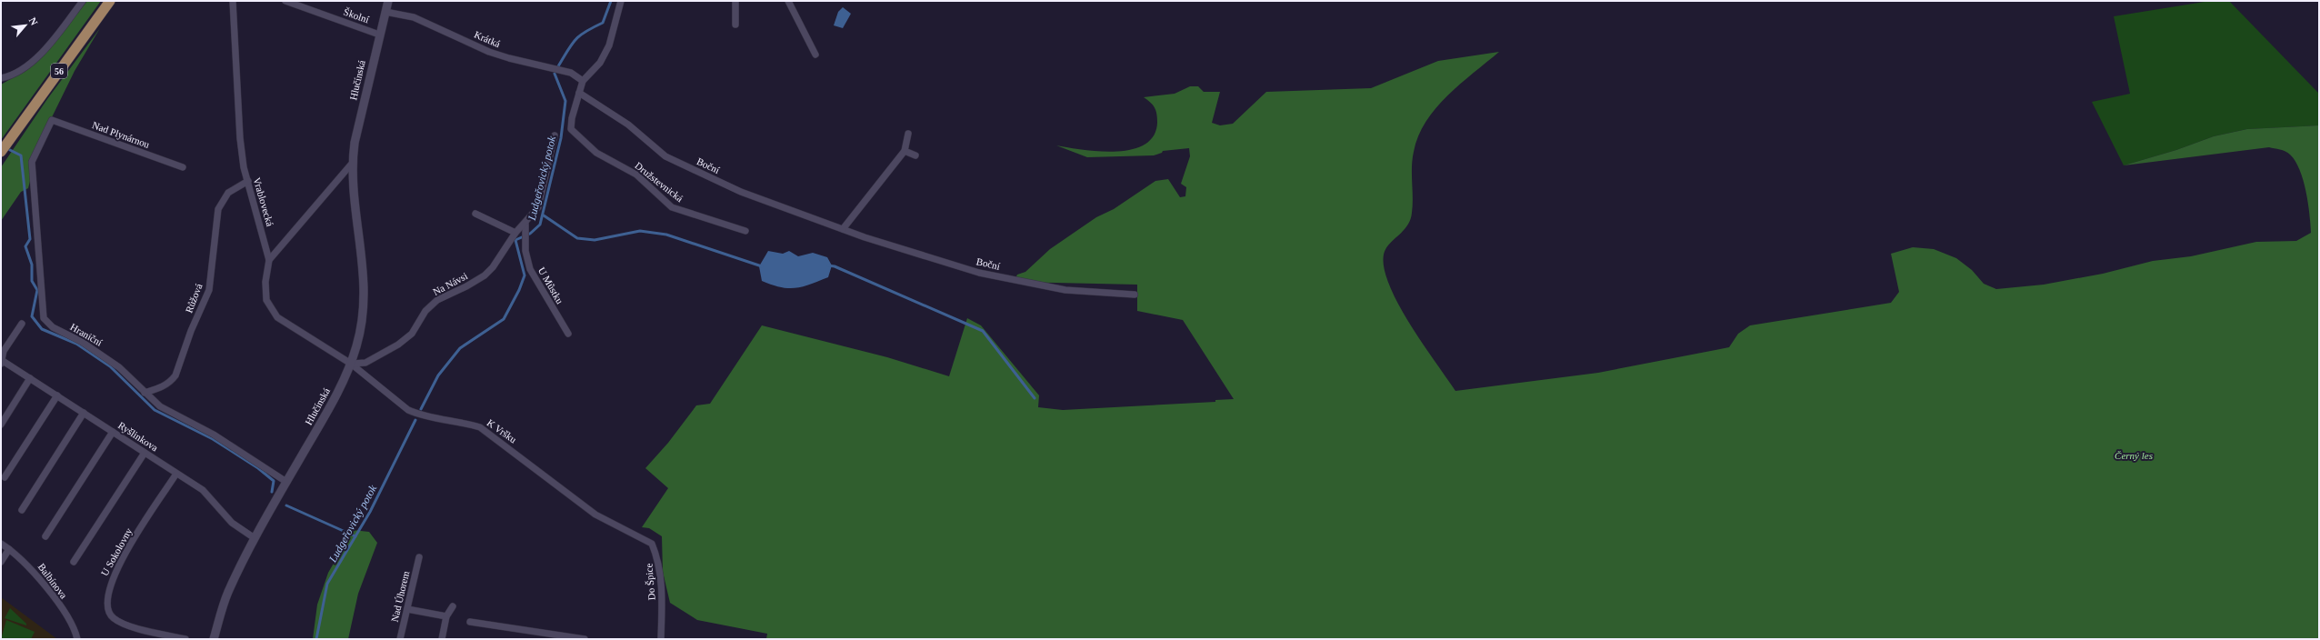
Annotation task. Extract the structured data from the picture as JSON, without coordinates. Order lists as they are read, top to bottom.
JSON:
{
  "streets": {
    "main road": ["56"],
    "street": [
      "Školní",
      "Krátká",
      "Hlučínská",
      "Nad Plynárnou",
      "Boční",
      "Družstevnická",
      "Vrablovecká",
      "Na Návsi",
      "U Můstku",
      "Růžová",
      "Hraniční",
      "K Vršku",
      "Ryšlinkova",
      "U Sokolovny",
      "Balbínova",
      "Do Špice",
      "Nad Úhorem"
    ]
  },
  "crossings": [
    ["Školní", "Hlučínská"],
    ["Krátká", "Hlučínská"],
    ["Hlučínská", "Vrablovecká"],
    ["Hlučínská", "Na Návsi"],
    ["Hlučínská", "Hraniční"],
    ["Hlučínská", "K Vršku"],
    ["Hlučínská", "Ryšlinkova"],
    ["Nad Plynárnou", "Hraniční"],
    ["Boční", "Družstevnická"],
    ["Vrablovecká", "Na Návsi"],
    ["Vrablovecká", "Růžová"],
    ["Vrablovecká", "K Vršku"],
    ["Na Návsi", "U Můstku"],
    ["Na Návsi", "K Vršku"],
    ["Růžová", "Hraniční"],
    ["K Vršku", "Do Špice"],
    ["Ryšlinkova", "U Sokolovny"]
  ],
  "water": ["Ludgeřovický potok"],
  "parks": ["Černý les"],
  "north": "top right"
}
